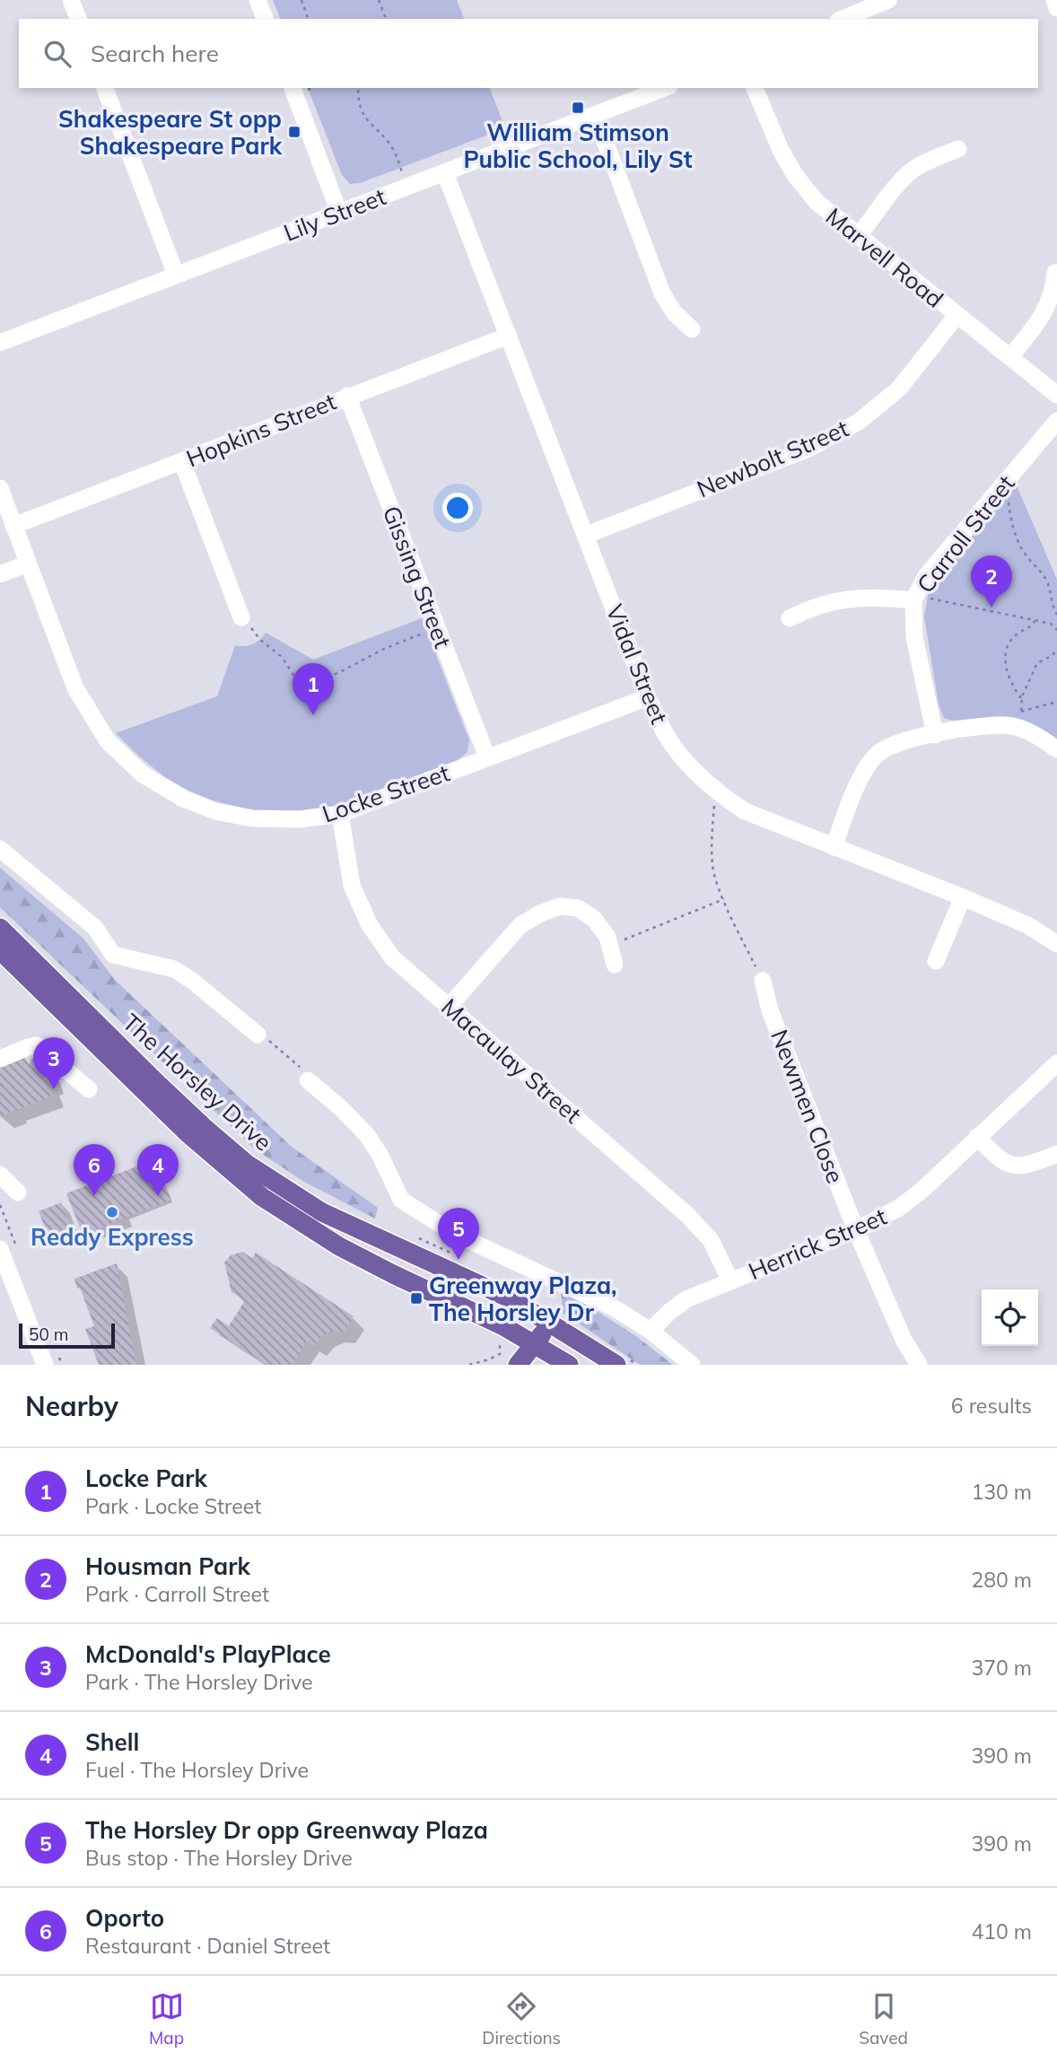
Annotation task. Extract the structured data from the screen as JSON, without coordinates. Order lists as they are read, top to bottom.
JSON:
{
  "streets": {
    "main road": ["The Horsley Drive"],
    "street": [
      "Lily Street",
      "Marvell Road",
      "Hopkins Street",
      "Newbolt Street",
      "Carroll Street",
      "Gissing Street",
      "Vidal Street",
      "Locke Street",
      "Macaulay Street",
      "Newmen Close",
      "Herrick Street"
    ]
  },
  "crossings": [
    ["Lily Street", "Vidal Street"],
    ["Marvell Road", "Newbolt Street"],
    ["Hopkins Street", "Gissing Street"],
    ["Hopkins Street", "Vidal Street"],
    ["Hopkins Street", "Locke Street"],
    ["Newbolt Street", "Vidal Street"],
    ["Gissing Street", "Locke Street"],
    ["Vidal Street", "Locke Street"],
    ["Locke Street", "Macaulay Street"],
    ["Macaulay Street", "Herrick Street"],
    ["Newmen Close", "Herrick Street"]
  ],
  "places": {
    "transit": ["William Stimson Public School, Lily St", "Shakespeare St opp Shakespeare Park", "Greenway Plaza, The Horsley Dr"],
    "other": ["Reddy Express"]
  },
  "scale_bar": "50 m",
  "page": {
    "search": "Search here",
    "pins": [
      "2",
      "1",
      "3",
      "4",
      "6",
      "5"
    ],
    "scale": "50 m",
    "heading": ["Nearby", "6 results"],
    "list": [
      {
        "mark": "1",
        "name": "Locke Park",
        "note": "Park · Locke Street",
        "value": "130 m"
      },
      {
        "mark": "2",
        "name": "Housman Park",
        "note": "Park · Carroll Street",
        "value": "280 m"
      },
      {
        "mark": "3",
        "name": "McDonald's PlayPlace",
        "note": "Park · The Horsley Drive",
        "value": "370 m"
      },
      {
        "mark": "4",
        "name": "Shell",
        "note": "Fuel · The Horsley Drive",
        "value": "390 m"
      },
      {
        "mark": "5",
        "name": "The Horsley Dr opp Greenway Plaza",
        "note": "Bus stop · The Horsley Drive",
        "value": "390 m"
      },
      {
        "mark": "6",
        "name": "Oporto",
        "note": "Restaurant · Daniel Street",
        "value": "410 m"
      }
    ],
    "nav": ["Map", "Directions", "Saved"]
  }
}
